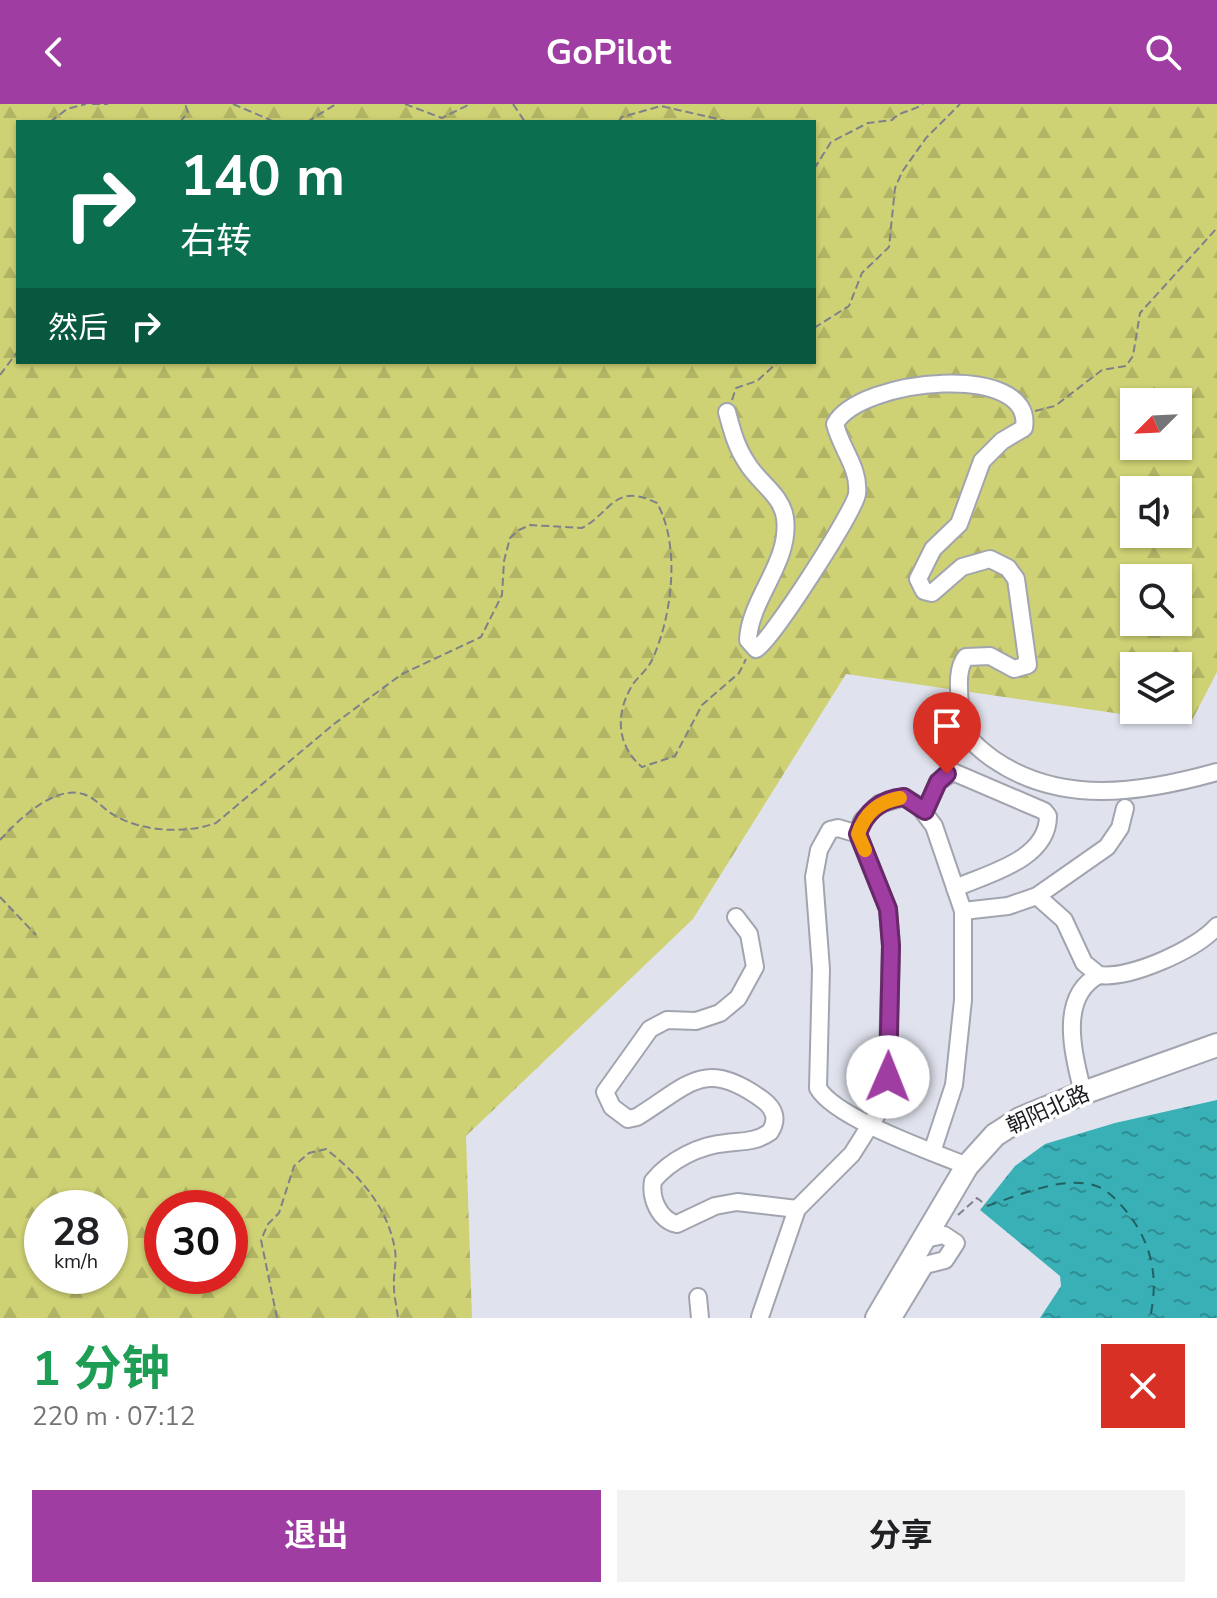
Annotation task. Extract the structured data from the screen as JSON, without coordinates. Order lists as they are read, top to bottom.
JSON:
{
  "streets": {
    "main road": ["朝阳北路"]
  },
  "north": "bottom left",
  "page": {
    "header": "GoPilot",
    "turn": ["140 m", "右转"],
    "then": "然后",
    "speed": "28 km/h",
    "limit": "30",
    "heading": ["1 分钟", "220 m · 07:12"],
    "buttons": ["退出", "分享"]
  }
}
